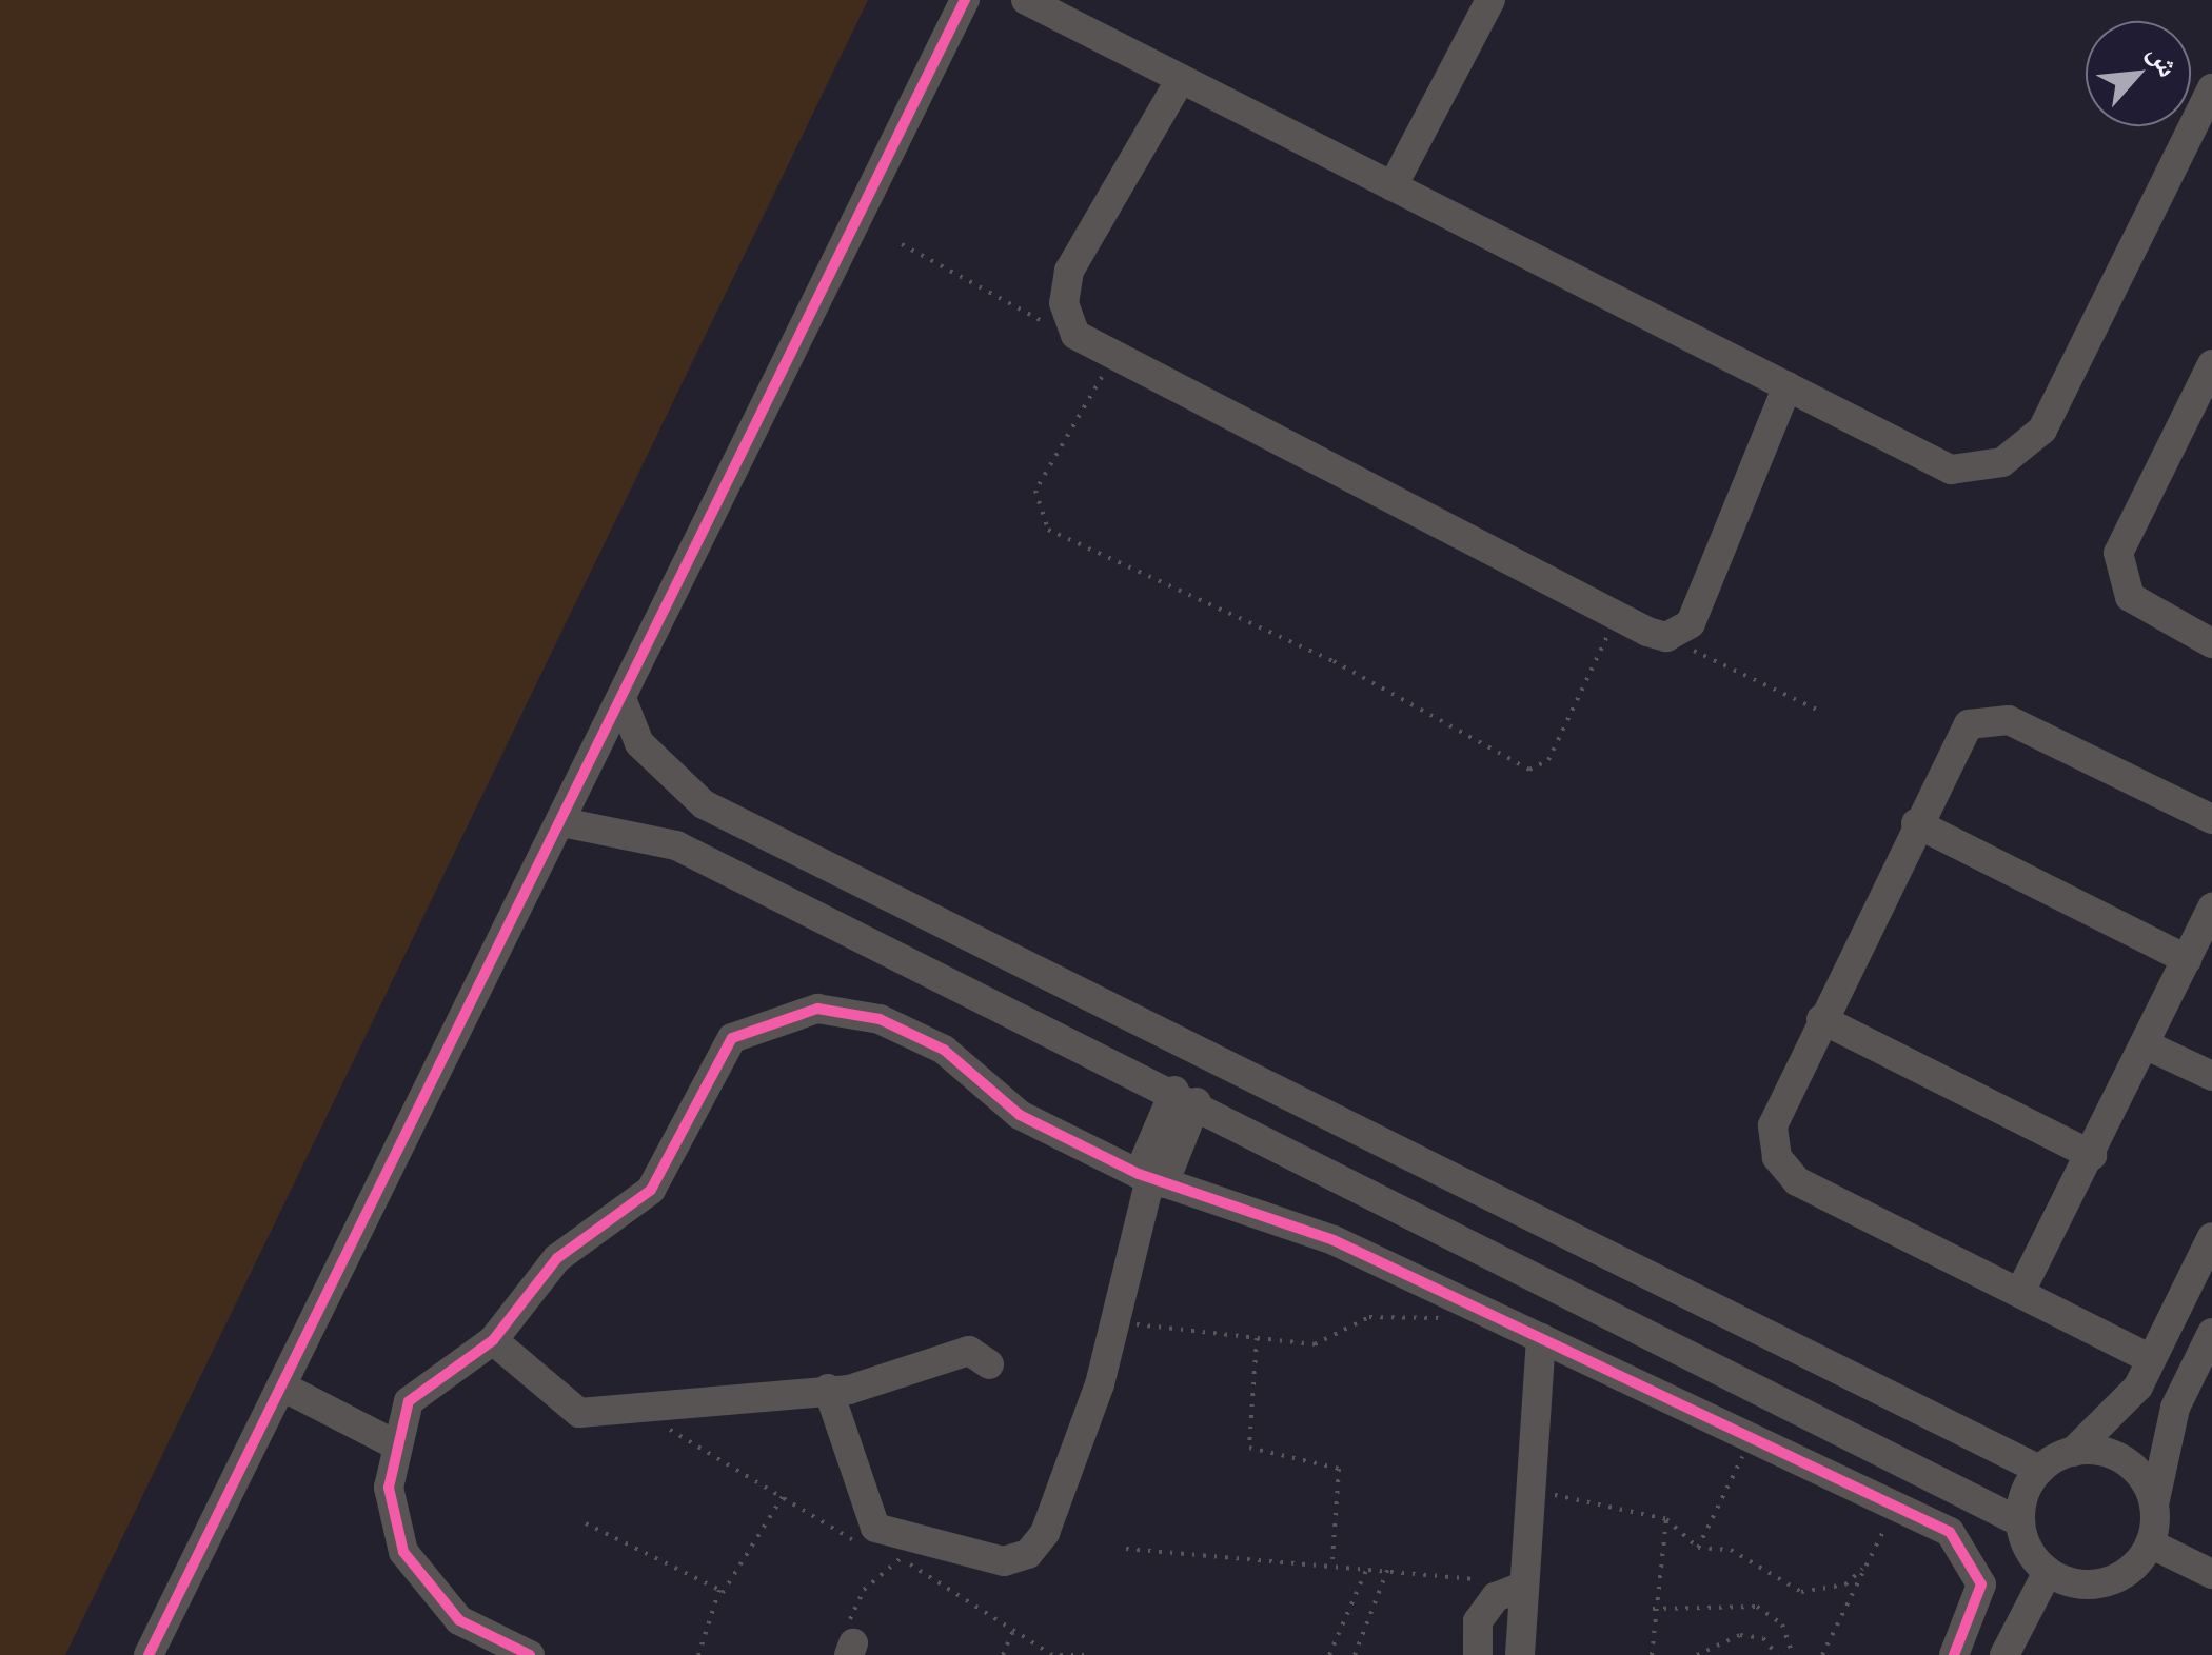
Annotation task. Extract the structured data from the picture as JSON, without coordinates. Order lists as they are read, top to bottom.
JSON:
{
  "north": "top right"
}
